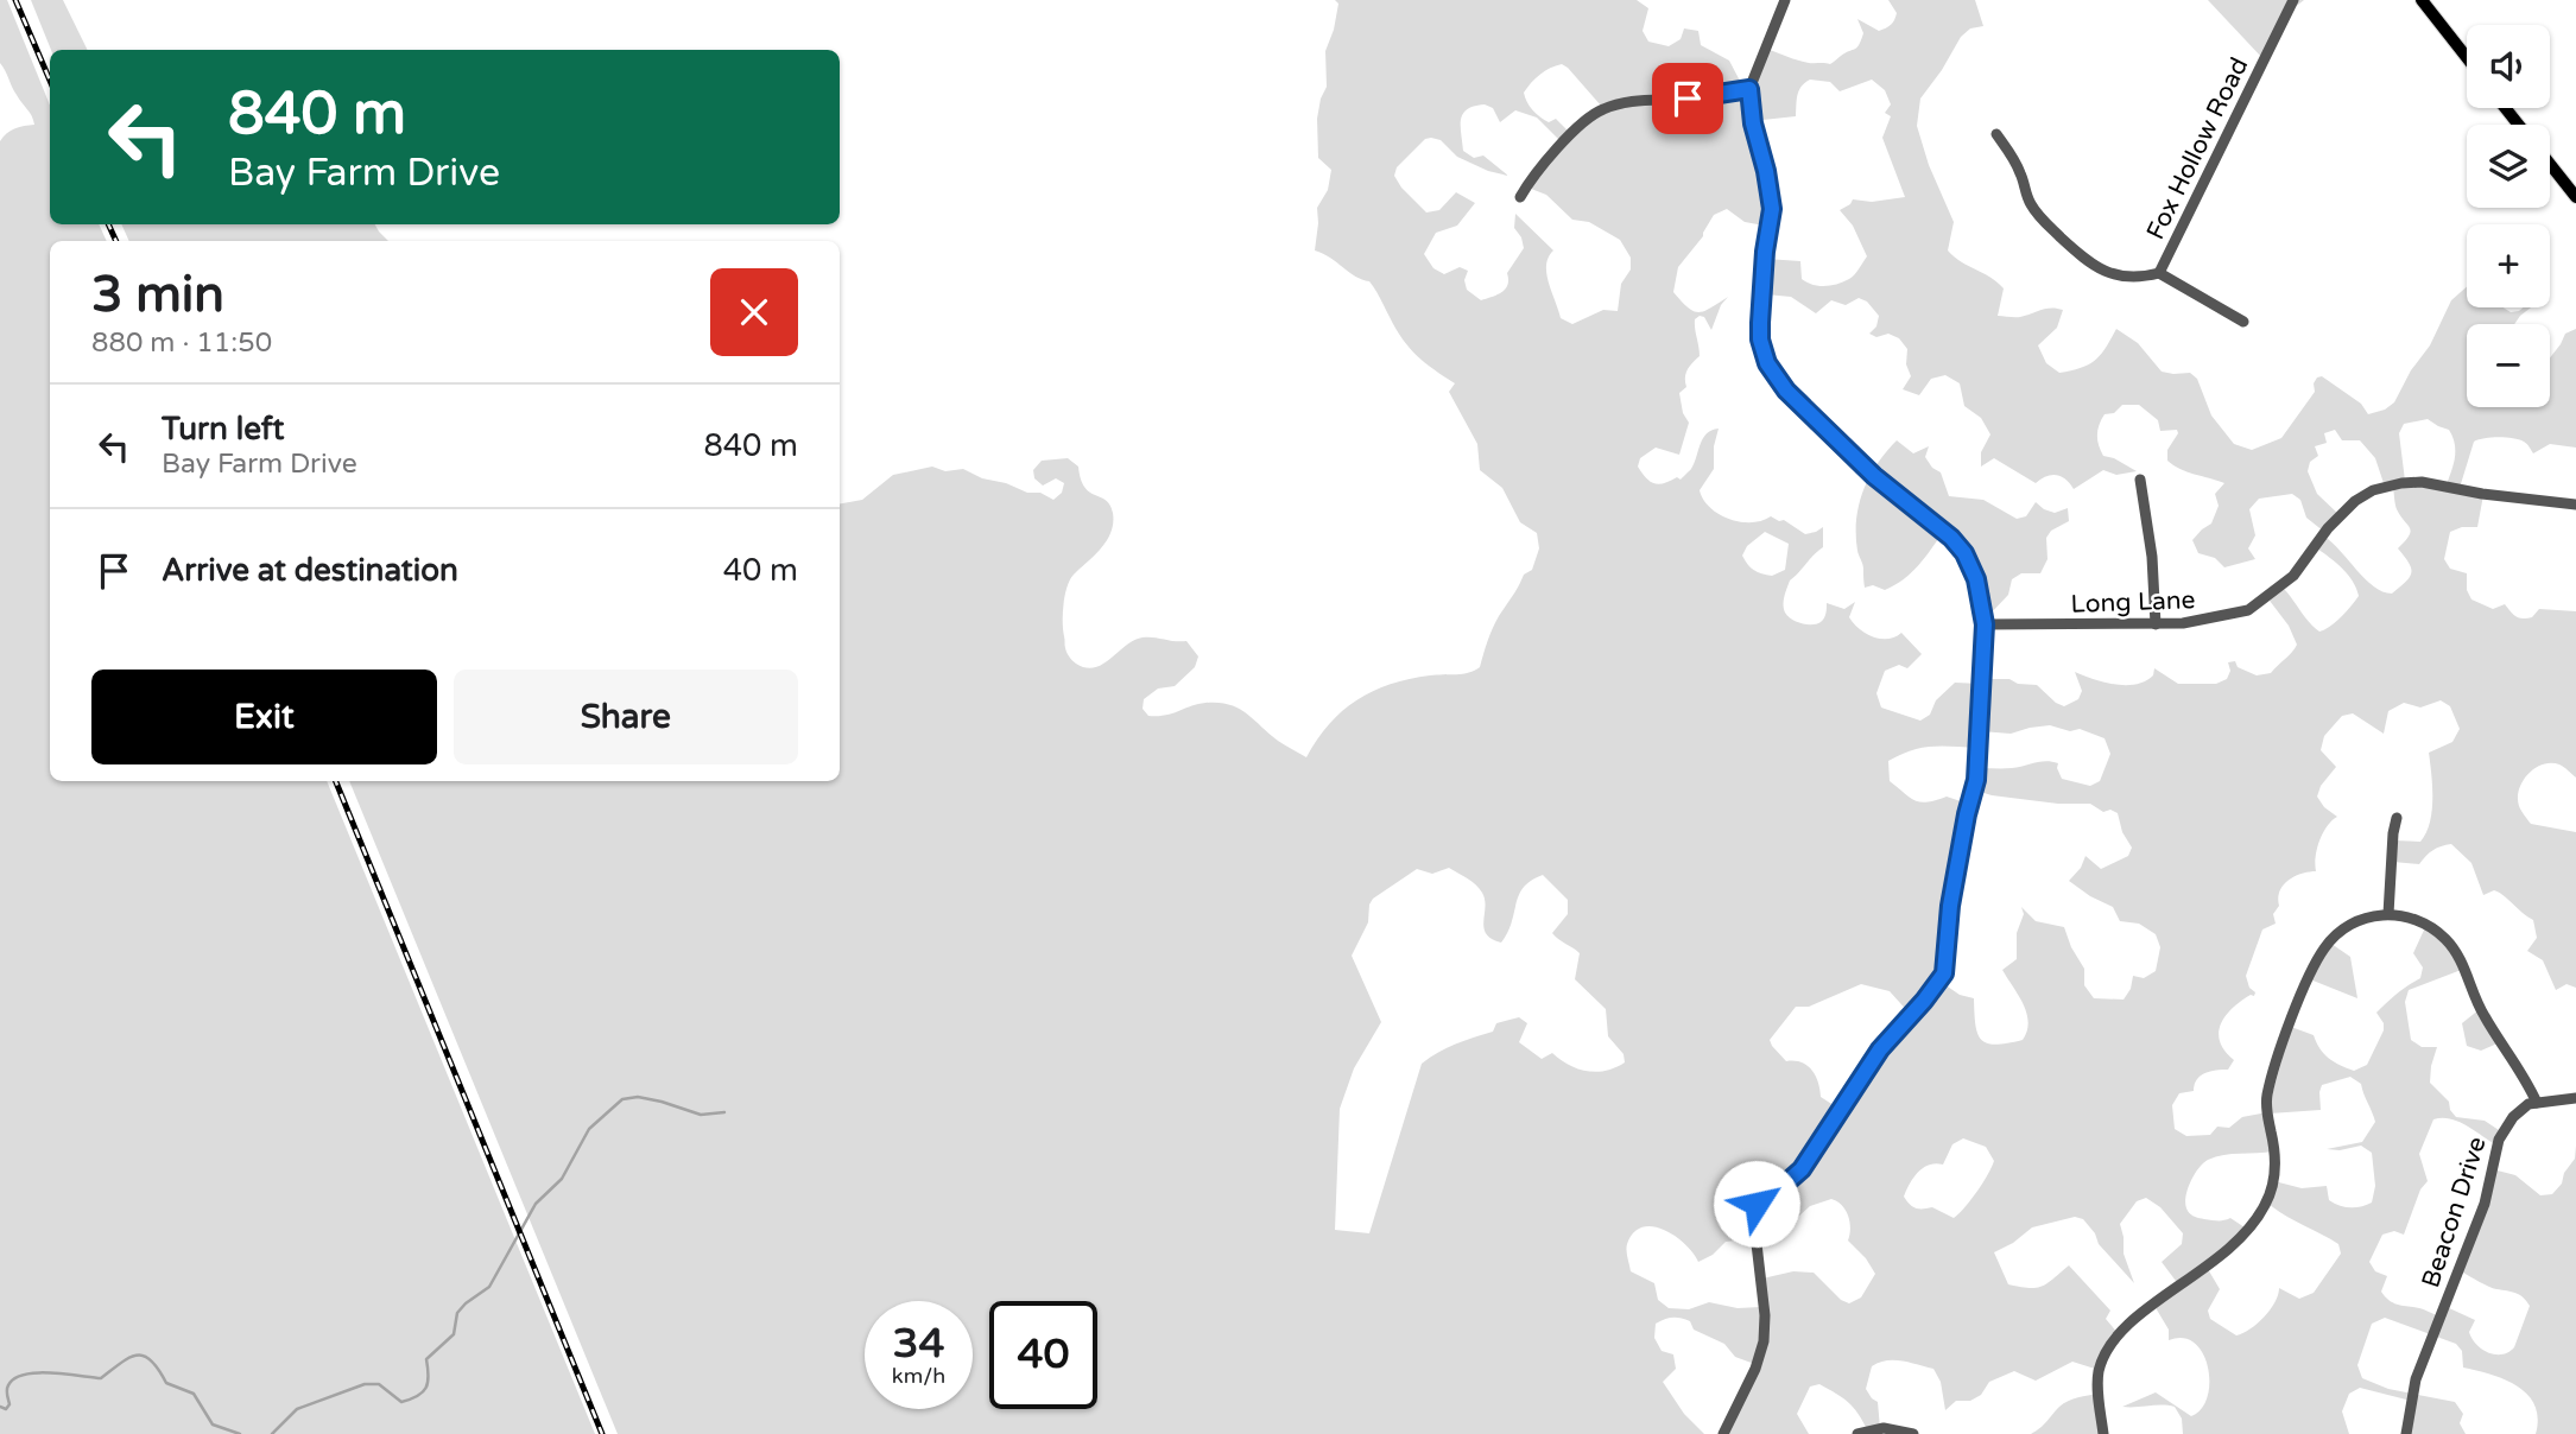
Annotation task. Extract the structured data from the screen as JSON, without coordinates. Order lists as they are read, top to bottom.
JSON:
{
  "streets": {
    "street": ["Fox Hollow Road", "Long Lane", "Beacon Drive"]
  },
  "page": {
    "map_buttons": ["+", "−"],
    "turn": ["840 m", "Bay Farm Drive"],
    "heading": ["3 min", "880 m · 11:50"],
    "list": [
      {
        "name": "Turn left",
        "note": "Bay Farm Drive",
        "value": "840 m"
      },
      {
        "name": "Arrive at destination",
        "value": "40 m"
      }
    ],
    "buttons": ["Exit", "Share"],
    "speed": "34 km/h",
    "limit": "40"
  }
}
